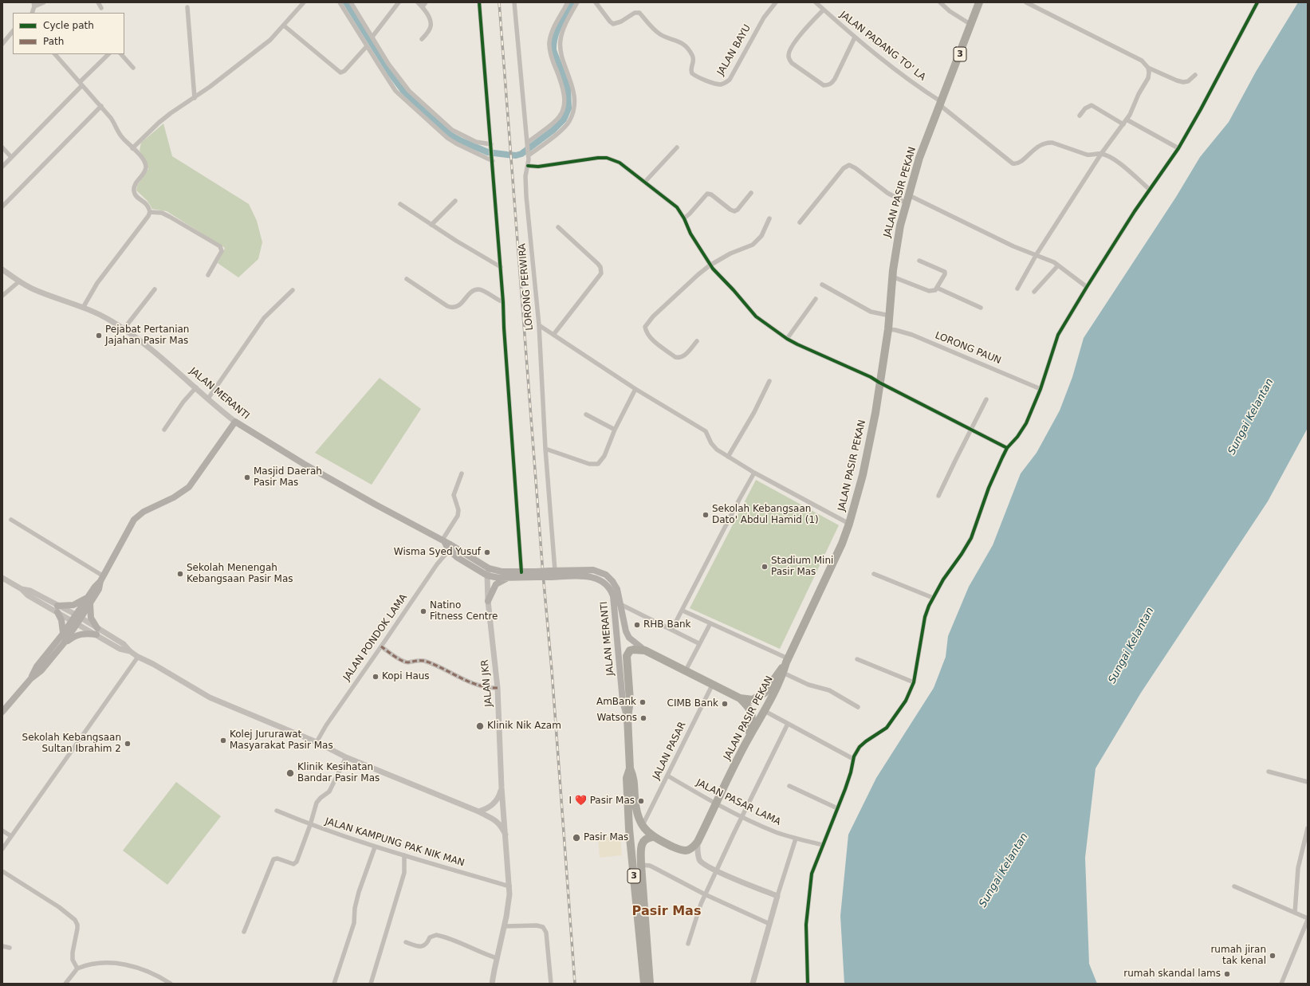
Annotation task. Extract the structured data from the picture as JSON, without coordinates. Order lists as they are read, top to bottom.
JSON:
{
  "streets": {
    "highway": ["3", "JALAN PASIR PEKAN"],
    "main road": ["JALAN MERANTI"],
    "street": [
      "JALAN PADANG TO' LA",
      "JALAN BAYU",
      "LORONG PERWIRA",
      "LORONG PAUN",
      "JALAN PONDOK LAMA",
      "JALAN JKR",
      "JALAN PASAR",
      "JALAN PASAR LAMA",
      "JALAN KAMPUNG PAK NIK MAN"
    ]
  },
  "crossings": [
    ["JALAN PADANG TO' LA", "3"],
    ["JALAN PADANG TO' LA", "JALAN PASIR PEKAN"],
    ["3", "JALAN PASIR PEKAN"],
    ["3", "JALAN MERANTI"],
    ["3", "JALAN PASAR"],
    ["JALAN PASIR PEKAN", "LORONG PAUN"],
    ["JALAN PASIR PEKAN", "JALAN PASAR LAMA"],
    ["JALAN JKR", "JALAN KAMPUNG PAK NIK MAN"],
    ["JALAN PASAR", "JALAN PASAR LAMA"]
  ],
  "districts": ["Pasir Mas"],
  "water": ["Sungai Kelantan"],
  "places": [
    "Pejabat Pertanian Jajahan Pasir Mas",
    "Masjid Daerah Pasir Mas",
    "Sekolah Kebangsaan Dato' Abdul Hamid (1)",
    "Wisma Syed Yusuf",
    "Stadium Mini Pasir Mas",
    "Sekolah Menengah Kebangsaan Pasir Mas",
    "Natino Fitness Centre",
    "RHB Bank",
    "Kopi Haus",
    "AmBank",
    "CIMB Bank",
    "Watsons",
    "Klinik Nik Azam",
    "Kolej Jururawat Masyarakat Pasir Mas",
    "Sekolah Kebangsaan Sultan Ibrahim 2",
    "Klinik Kesihatan Bandar Pasir Mas",
    "I ❤️ Pasir Mas",
    "Pasir Mas",
    "rumah jiran tak kenal",
    "rumah skandal lams"
  ],
  "legend": ["Cycle path", "Path"]
}
